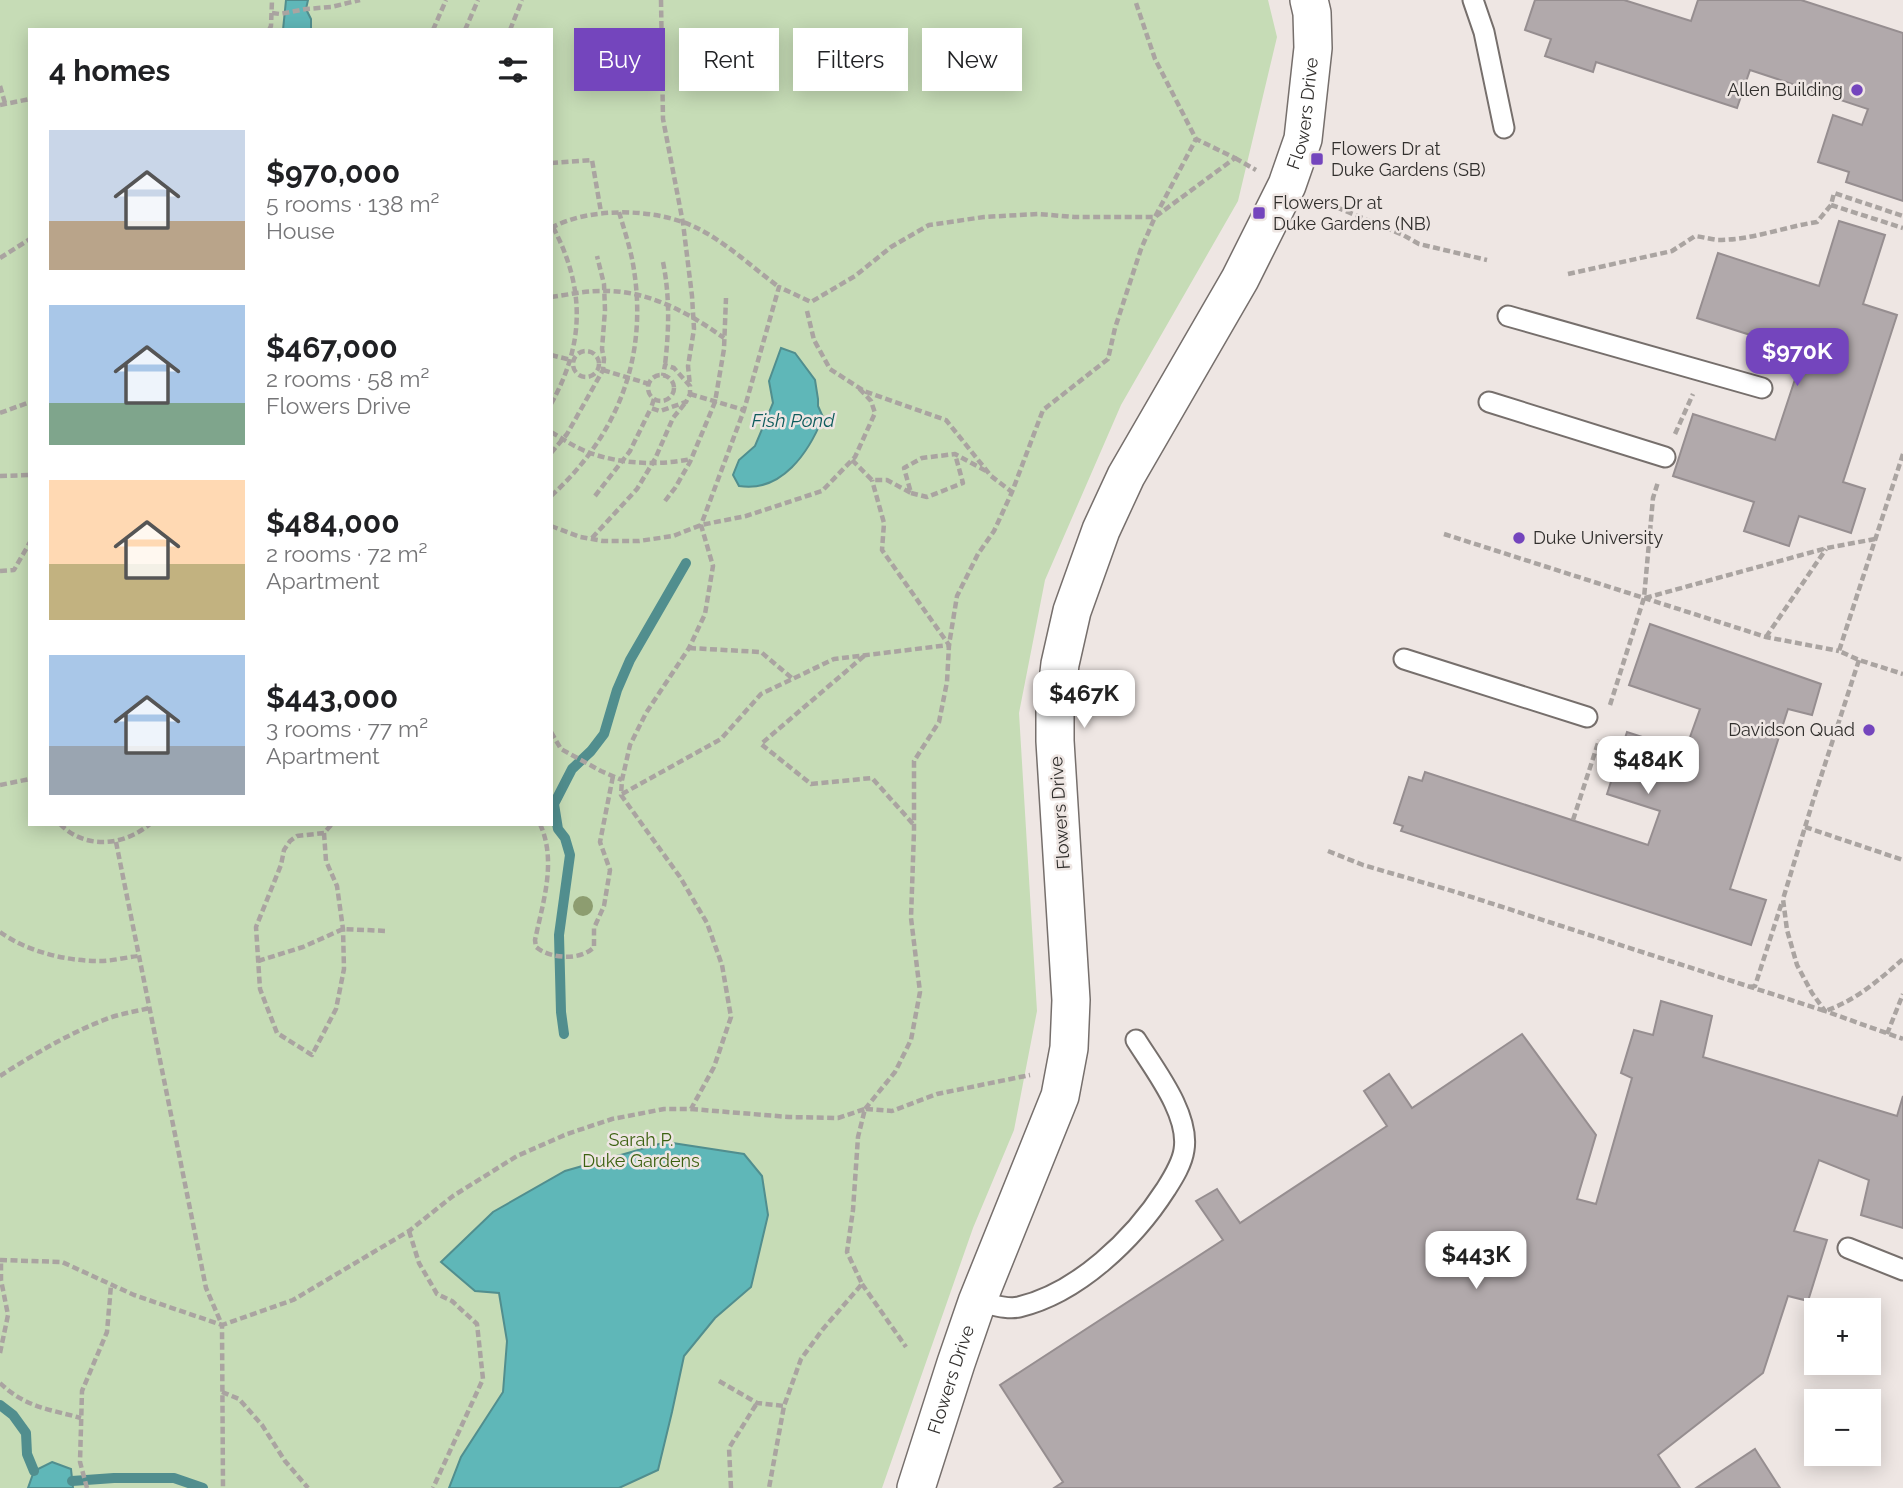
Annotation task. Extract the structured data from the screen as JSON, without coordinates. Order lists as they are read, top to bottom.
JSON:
{
  "streets": {
    "street": ["Flowers Drive"]
  },
  "water": ["Fish Pond"],
  "parks": ["Sarah P. Duke Gardens"],
  "places": {
    "other": ["Allen Building", "Duke University", "Davidson Quad"],
    "transit": ["Flowers Dr at Duke Gardens (SB)", "Flowers Dr at Duke Gardens (NB)"]
  },
  "page": {
    "chip": [
      "Buy",
      "Rent",
      "Filters",
      "New"
    ],
    "heading": "4 homes",
    "list": [
      {
        "name": "$970,000",
        "note": "5 rooms · 138 m² · House"
      },
      {
        "name": "$467,000",
        "note": "2 rooms · 58 m² · Flowers Drive"
      },
      {
        "name": "$484,000",
        "note": "2 rooms · 72 m² · Apartment"
      },
      {
        "name": "$443,000",
        "note": "3 rooms · 77 m² · Apartment"
      }
    ],
    "price": [
      "$970K",
      "$467K",
      "$484K",
      "$443K"
    ],
    "map_buttons": ["+", "−"]
  }
}
